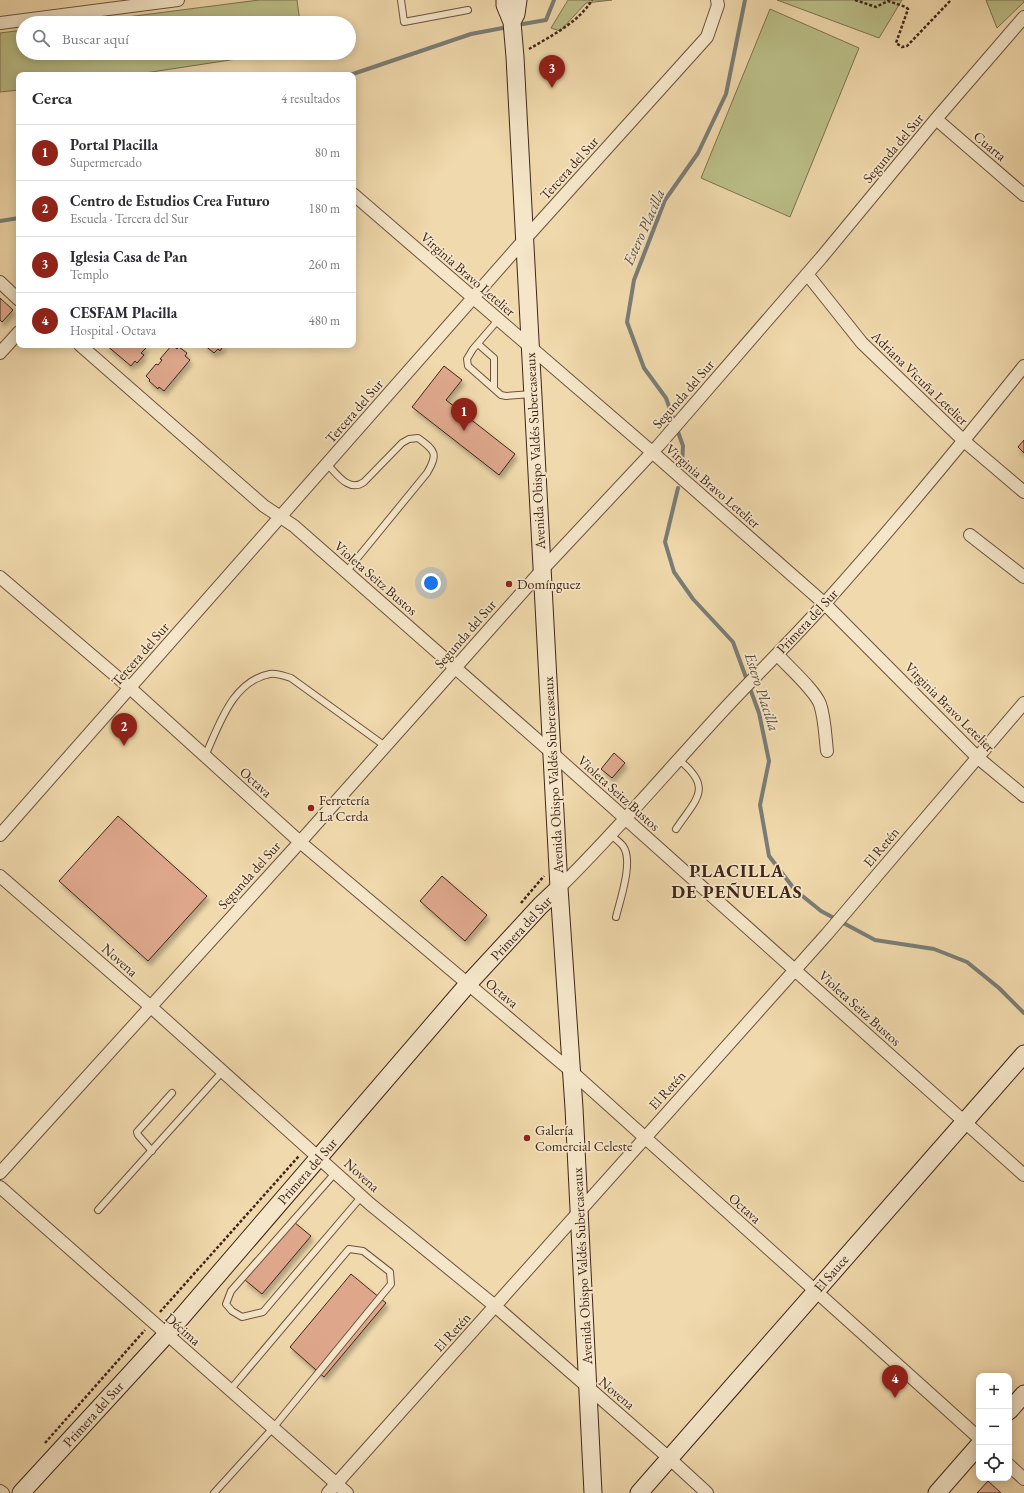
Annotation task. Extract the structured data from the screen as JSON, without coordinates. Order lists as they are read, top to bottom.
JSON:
{
  "streets": {
    "main road": ["Avenida Obispo Valdés Subercaseaux", "Primera del Sur", "El Sauce"],
    "street": [
      "Cuarta",
      "Segunda del Sur",
      "Tercera del Sur",
      "Virginia Bravo Letelier",
      "Adriana Vicuña Letelier",
      "Violeta Seitz Bustos",
      "Octava",
      "El Retén",
      "Novena",
      "Décima"
    ]
  },
  "crossings": [
    ["Cuarta", "Segunda del Sur"],
    ["Segunda del Sur", "Virginia Bravo Letelier"],
    ["Segunda del Sur", "Adriana Vicuña Letelier"],
    ["Segunda del Sur", "Avenida Obispo Valdés Subercaseaux"],
    ["Segunda del Sur", "Violeta Seitz Bustos"],
    ["Segunda del Sur", "Octava"],
    ["Segunda del Sur", "Novena"],
    ["Tercera del Sur", "Virginia Bravo Letelier"],
    ["Tercera del Sur", "Avenida Obispo Valdés Subercaseaux"],
    ["Tercera del Sur", "Violeta Seitz Bustos"],
    ["Tercera del Sur", "Octava"],
    ["Virginia Bravo Letelier", "Avenida Obispo Valdés Subercaseaux"],
    ["Virginia Bravo Letelier", "Primera del Sur"],
    ["Virginia Bravo Letelier", "El Retén"],
    ["Adriana Vicuña Letelier", "Primera del Sur"],
    ["Avenida Obispo Valdés Subercaseaux", "Violeta Seitz Bustos"],
    ["Avenida Obispo Valdés Subercaseaux", "Primera del Sur"],
    ["Avenida Obispo Valdés Subercaseaux", "Octava"],
    ["Avenida Obispo Valdés Subercaseaux", "El Retén"],
    ["Avenida Obispo Valdés Subercaseaux", "Novena"],
    ["Violeta Seitz Bustos", "Primera del Sur"],
    ["Violeta Seitz Bustos", "El Retén"],
    ["Violeta Seitz Bustos", "El Sauce"],
    ["Primera del Sur", "Octava"],
    ["Primera del Sur", "Novena"],
    ["Primera del Sur", "Décima"],
    ["Octava", "El Retén"],
    ["Octava", "El Sauce"],
    ["El Retén", "Novena"],
    ["El Retén", "Décima"],
    ["Novena", "El Sauce"]
  ],
  "districts": ["PLACILLA DE PEÑUELAS"],
  "water": ["Estero Placilla"],
  "places": ["Domínguez", "Ferretería La Cerda", "Galería Comercial Celeste"],
  "page": {
    "search": "Buscar aquí",
    "pins": [
      "3",
      "1",
      "2",
      "4"
    ],
    "heading": ["Cerca", "4 resultados"],
    "list": [
      {
        "mark": "1",
        "name": "Portal Placilla",
        "note": "Supermercado",
        "value": "80 m"
      },
      {
        "mark": "2",
        "name": "Centro de Estudios Crea Futuro",
        "note": "Escuela · Tercera del Sur",
        "value": "180 m"
      },
      {
        "mark": "3",
        "name": "Iglesia Casa de Pan",
        "note": "Templo",
        "value": "260 m"
      },
      {
        "mark": "4",
        "name": "CESFAM Placilla",
        "note": "Hospital · Octava",
        "value": "480 m"
      }
    ],
    "map_buttons": ["+", "−"]
  }
}
